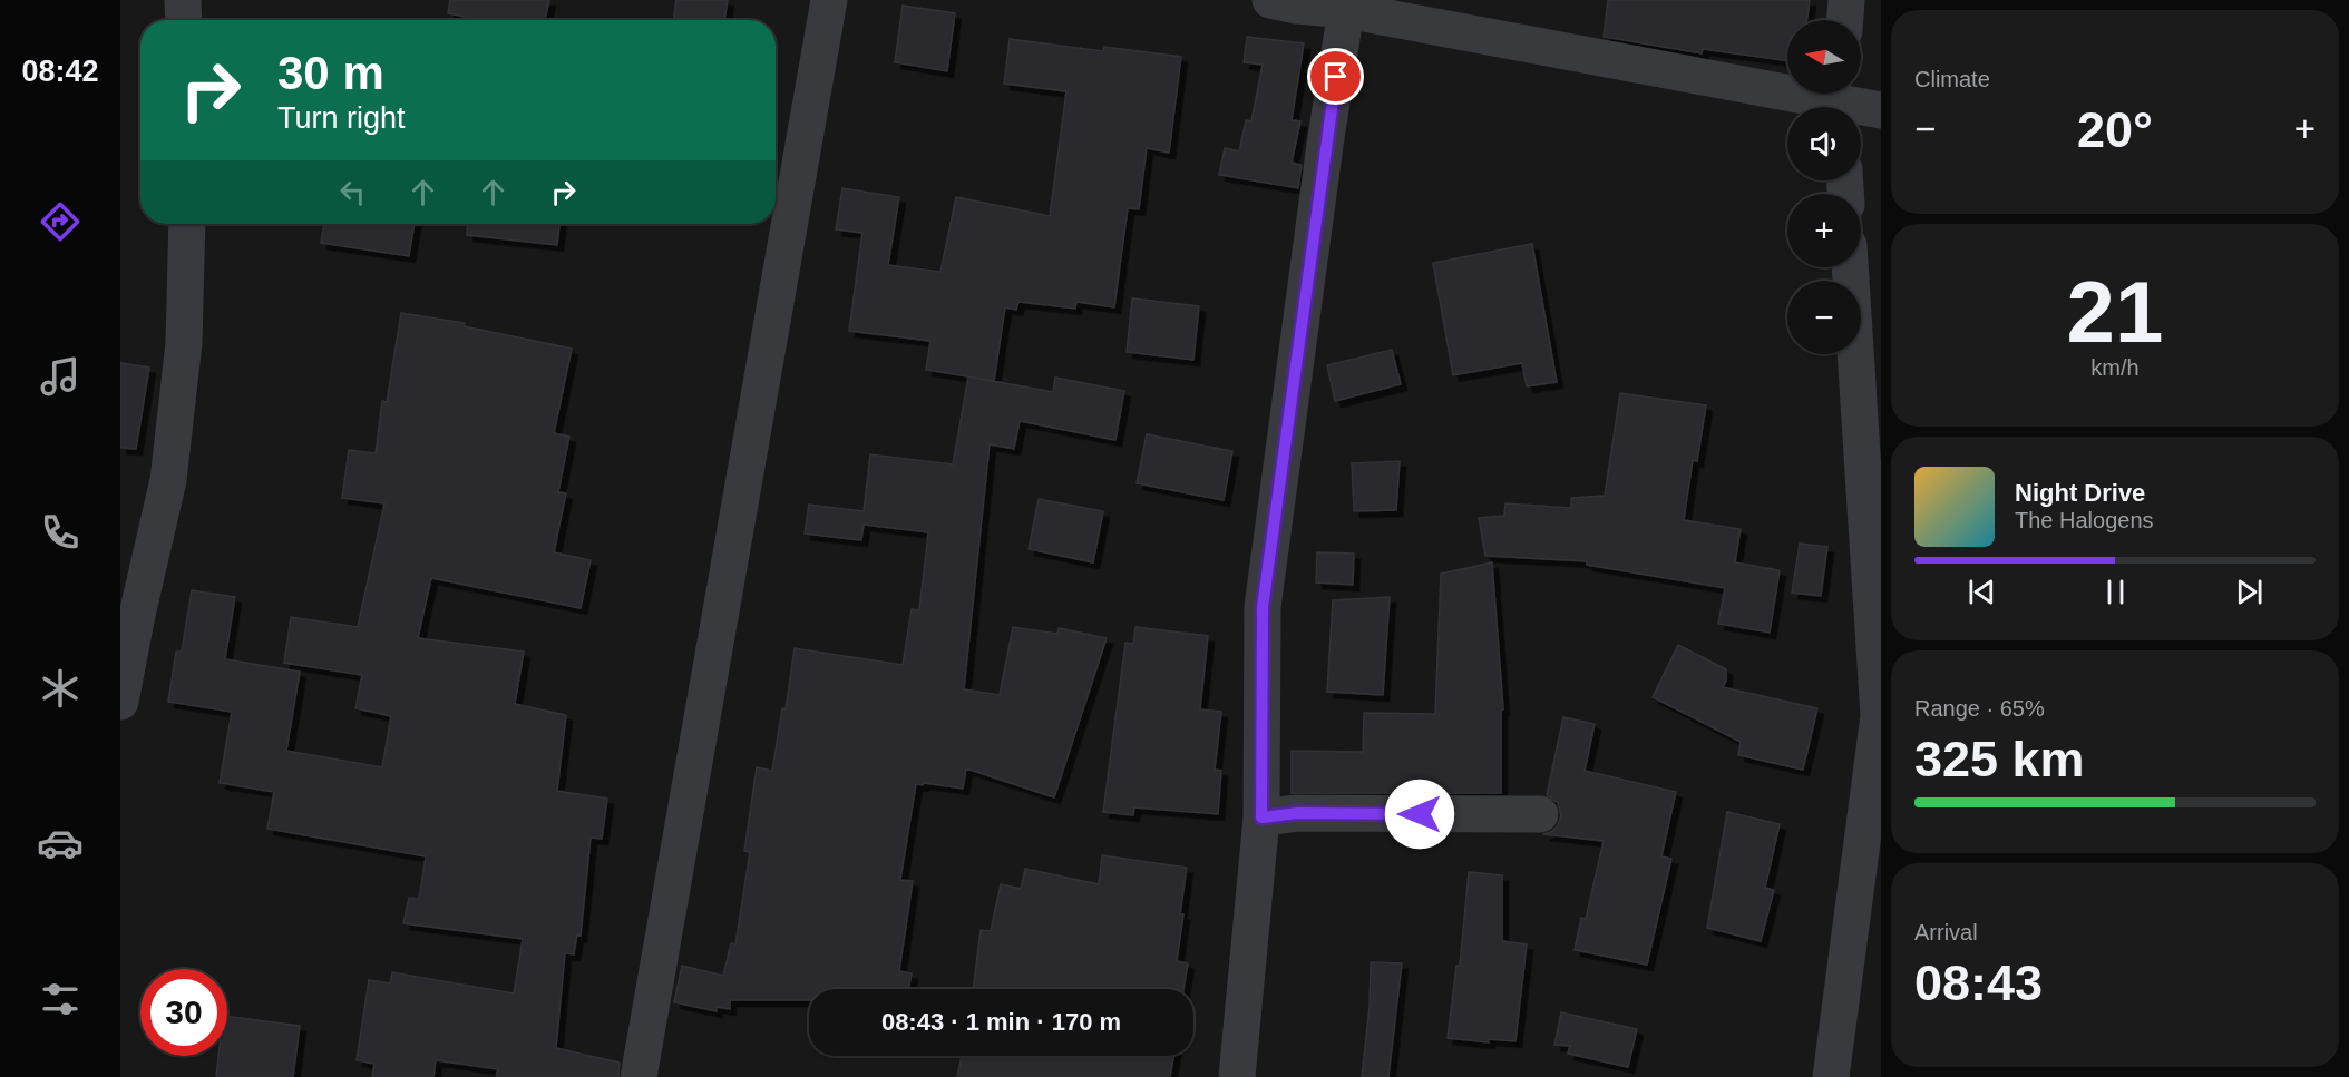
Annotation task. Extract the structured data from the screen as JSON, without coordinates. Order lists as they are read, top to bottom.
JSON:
{
  "north": "left",
  "page": {
    "tabs": "08:42",
    "tile": [
      "Climate",
      ["21", "km/h"],
      ["Range · 65%", "325 km"],
      ["Arrival", "08:43"]
    ],
    "map_buttons": ["+", "−"],
    "turn": ["30 m", "Turn right"],
    "heat": ["−", "20°", "+"],
    "song": ["Night Drive", "The Halogens"],
    "limit": "30",
    "trip": "08:43 · 1 min · 170 m"
  }
}
